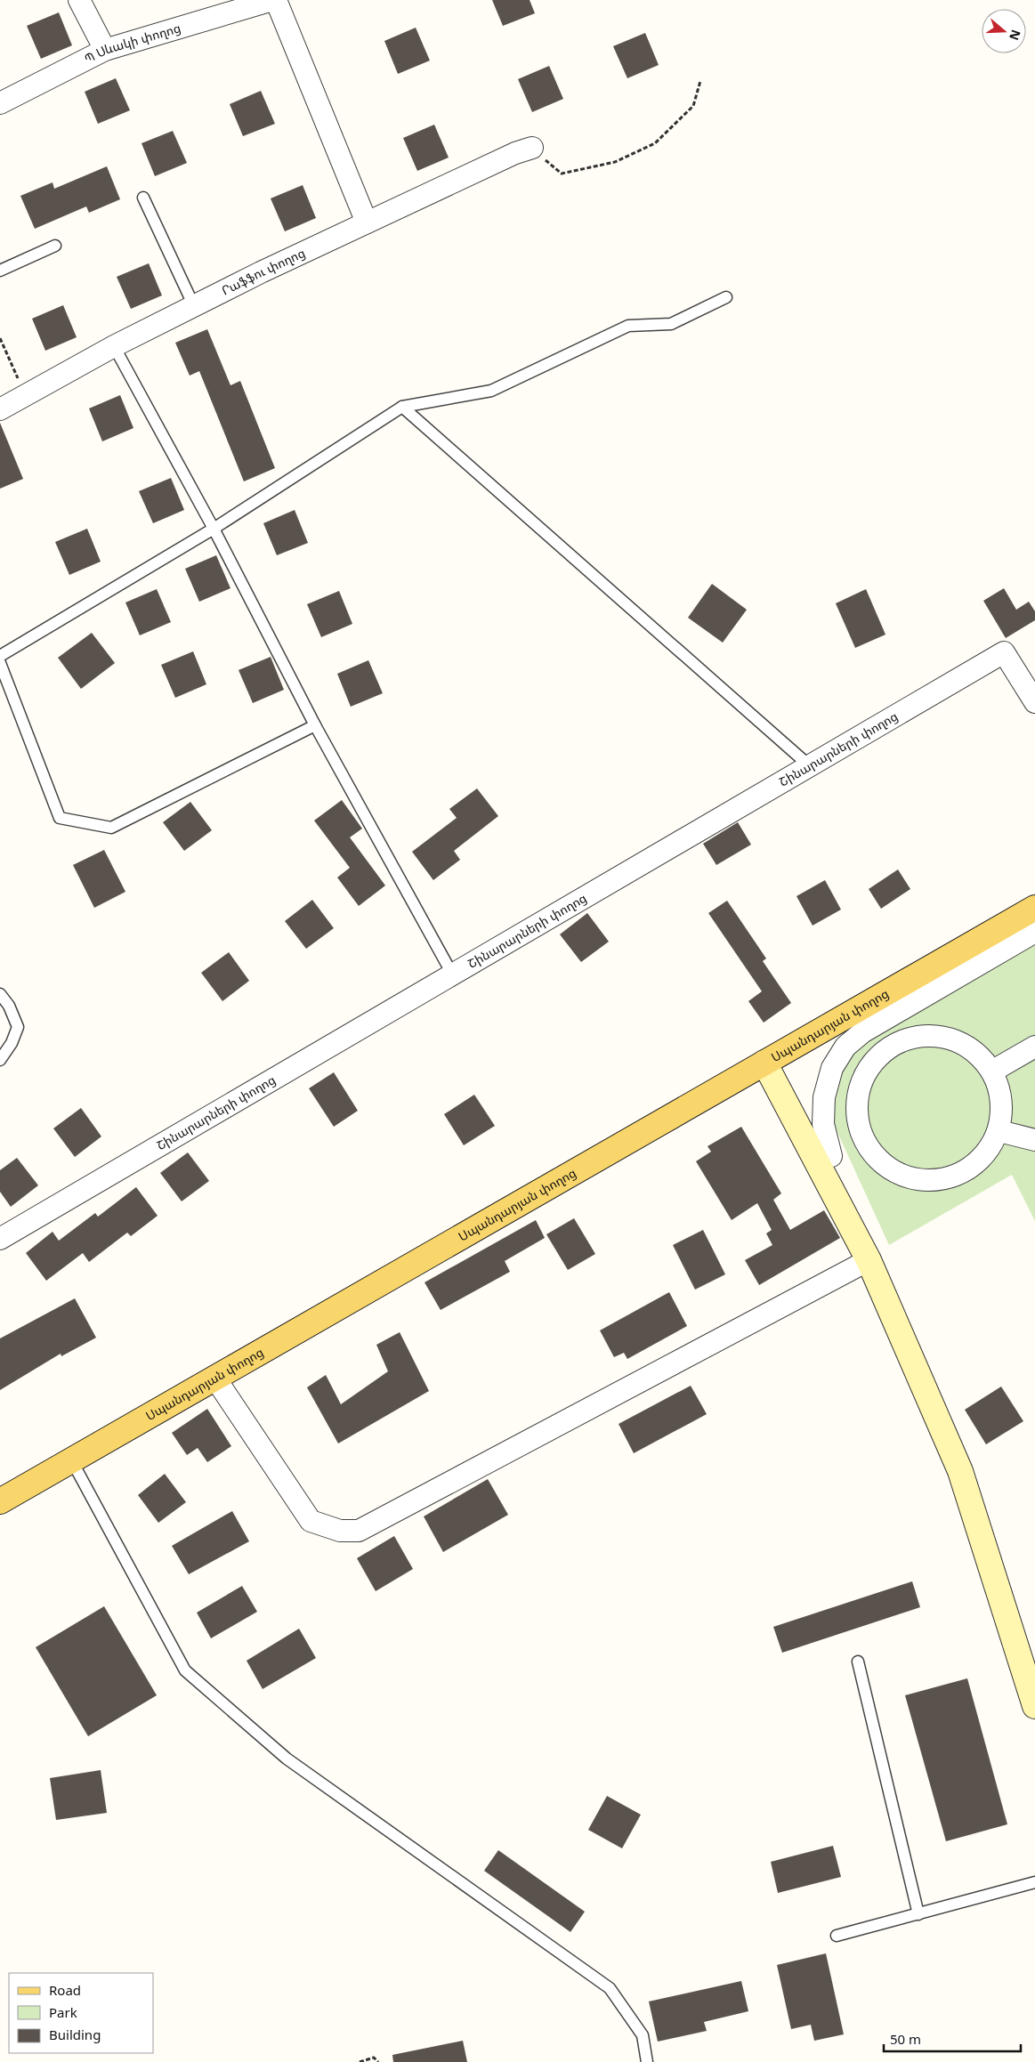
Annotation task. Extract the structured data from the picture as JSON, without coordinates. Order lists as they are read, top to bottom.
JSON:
{
  "streets": {
    "main road": ["Սպանդարյան փողոց"],
    "street": ["Պ Սևակի փողոց", "Րաֆֆու փողոց", "Շինարարների փողոց"]
  },
  "legend": ["Road", "Park", "Building"],
  "scale_bar": "50 m",
  "north": "right"
}
